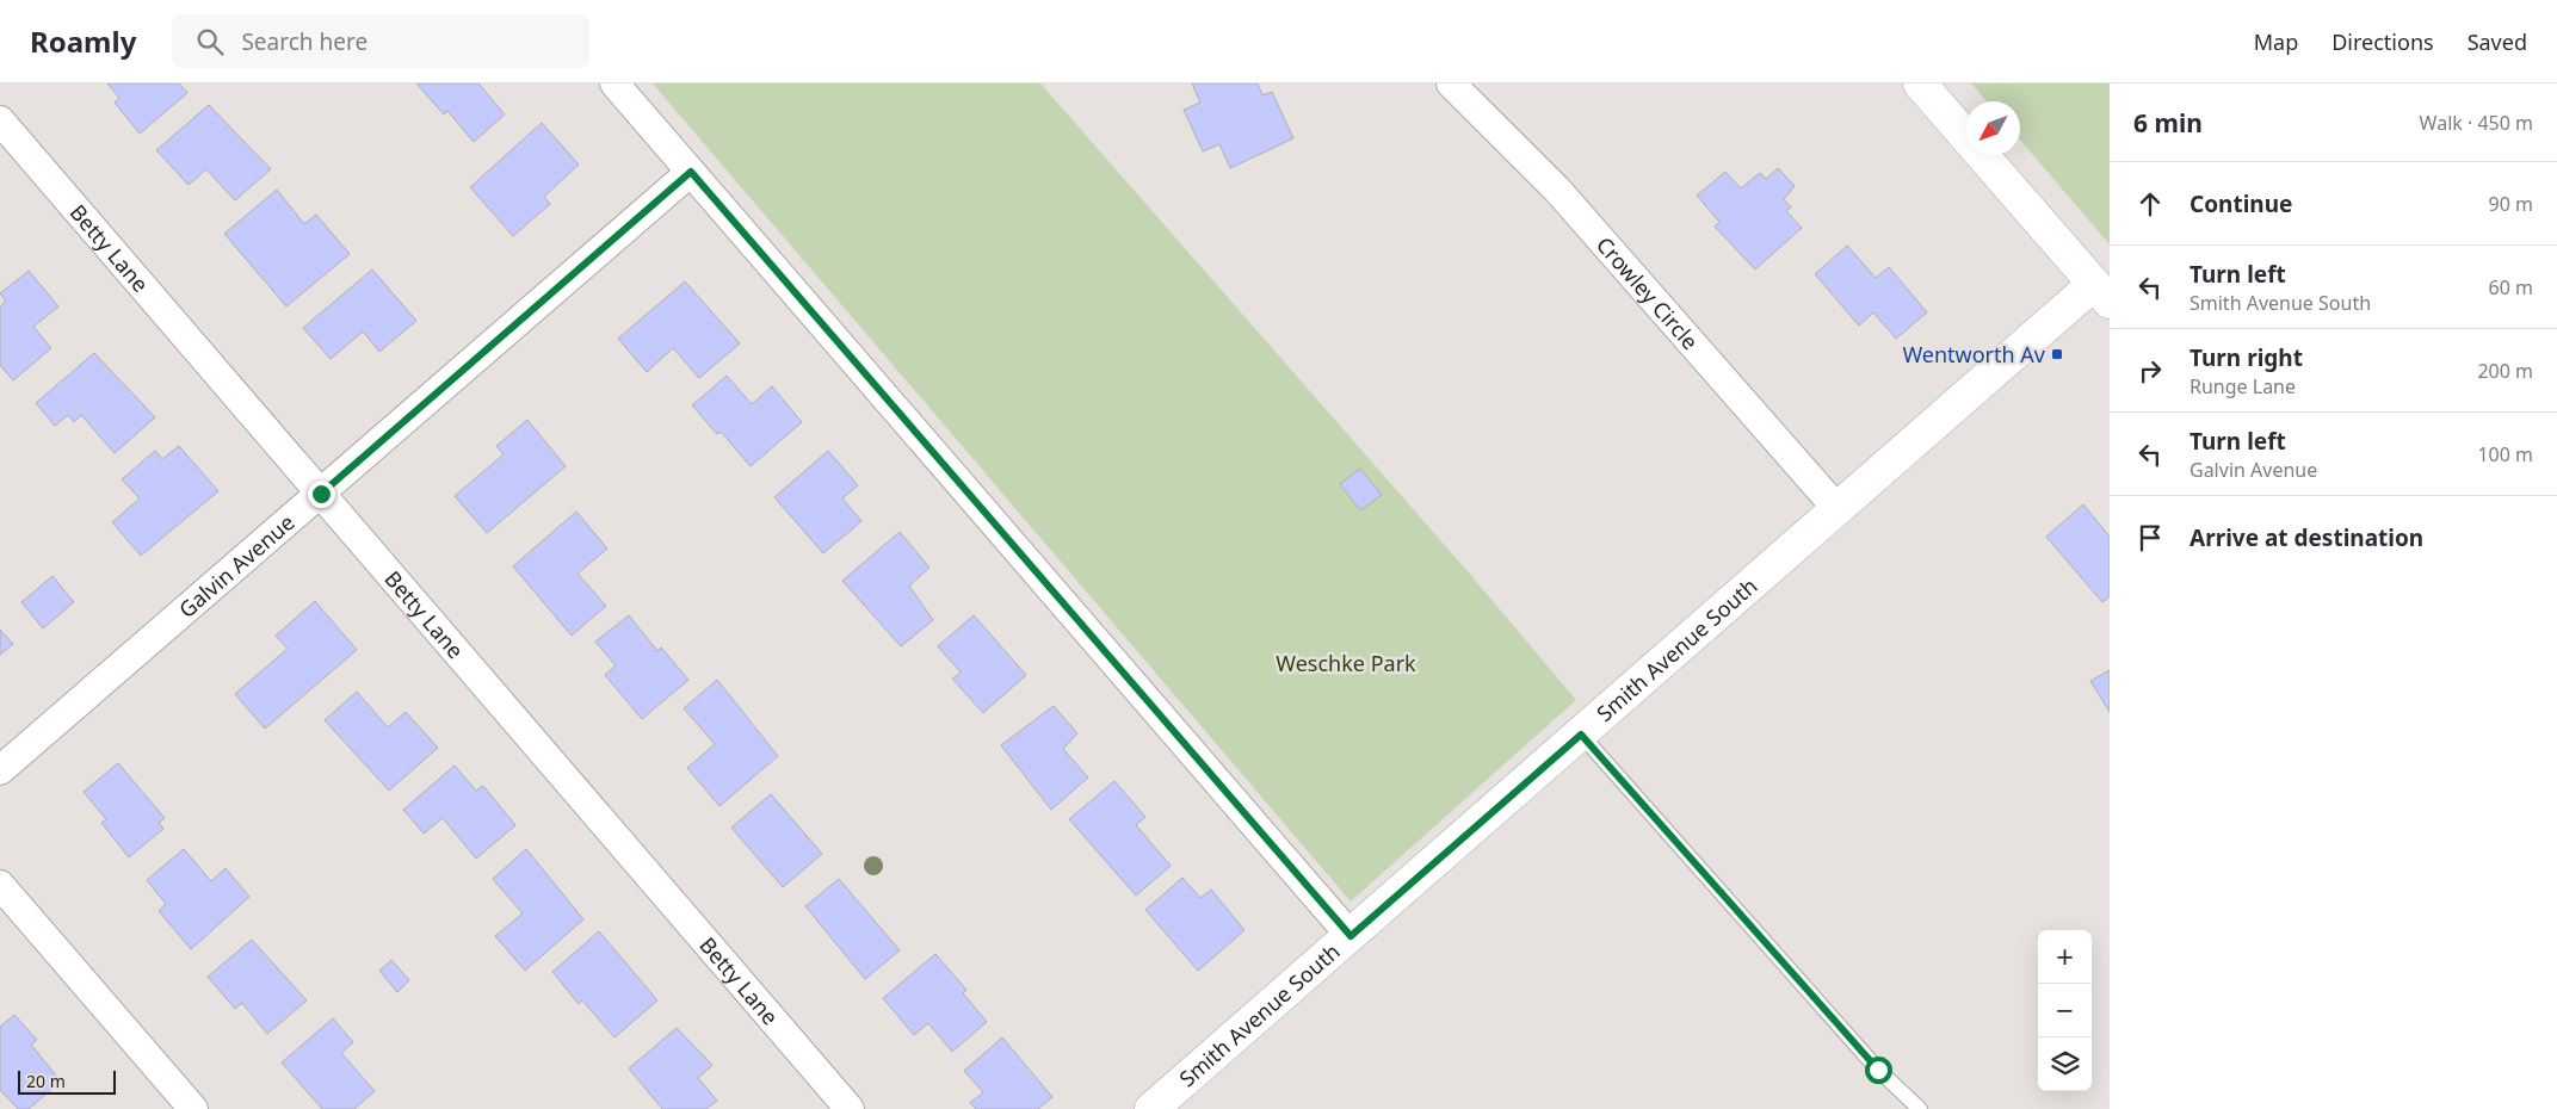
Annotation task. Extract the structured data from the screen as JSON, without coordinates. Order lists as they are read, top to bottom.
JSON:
{
  "streets": {
    "street": [
      "Betty Lane",
      "Crowley Circle",
      "Galvin Avenue",
      "Smith Avenue South"
    ]
  },
  "crossings": [
    ["Betty Lane", "Galvin Avenue"],
    ["Crowley Circle", "Smith Avenue South"]
  ],
  "parks": ["Weschke Park"],
  "places": {
    "transit": ["Wentworth Av"]
  },
  "scale_bar": "20 m",
  "north": "bottom left",
  "page": {
    "header": "Roamly",
    "search": "Search here",
    "nav": ["Map", "Directions", "Saved"],
    "heading": ["6 min", "Walk · 450 m"],
    "list": [
      ["Continue", "90 m"],
      ["Turn left", "Smith Avenue South", "60 m"],
      ["Turn right", "Runge Lane", "200 m"],
      ["Turn left", "Galvin Avenue", "100 m"],
      "Arrive at destination"
    ],
    "map_buttons": ["+", "−"],
    "scale": "20 m"
  }
}
